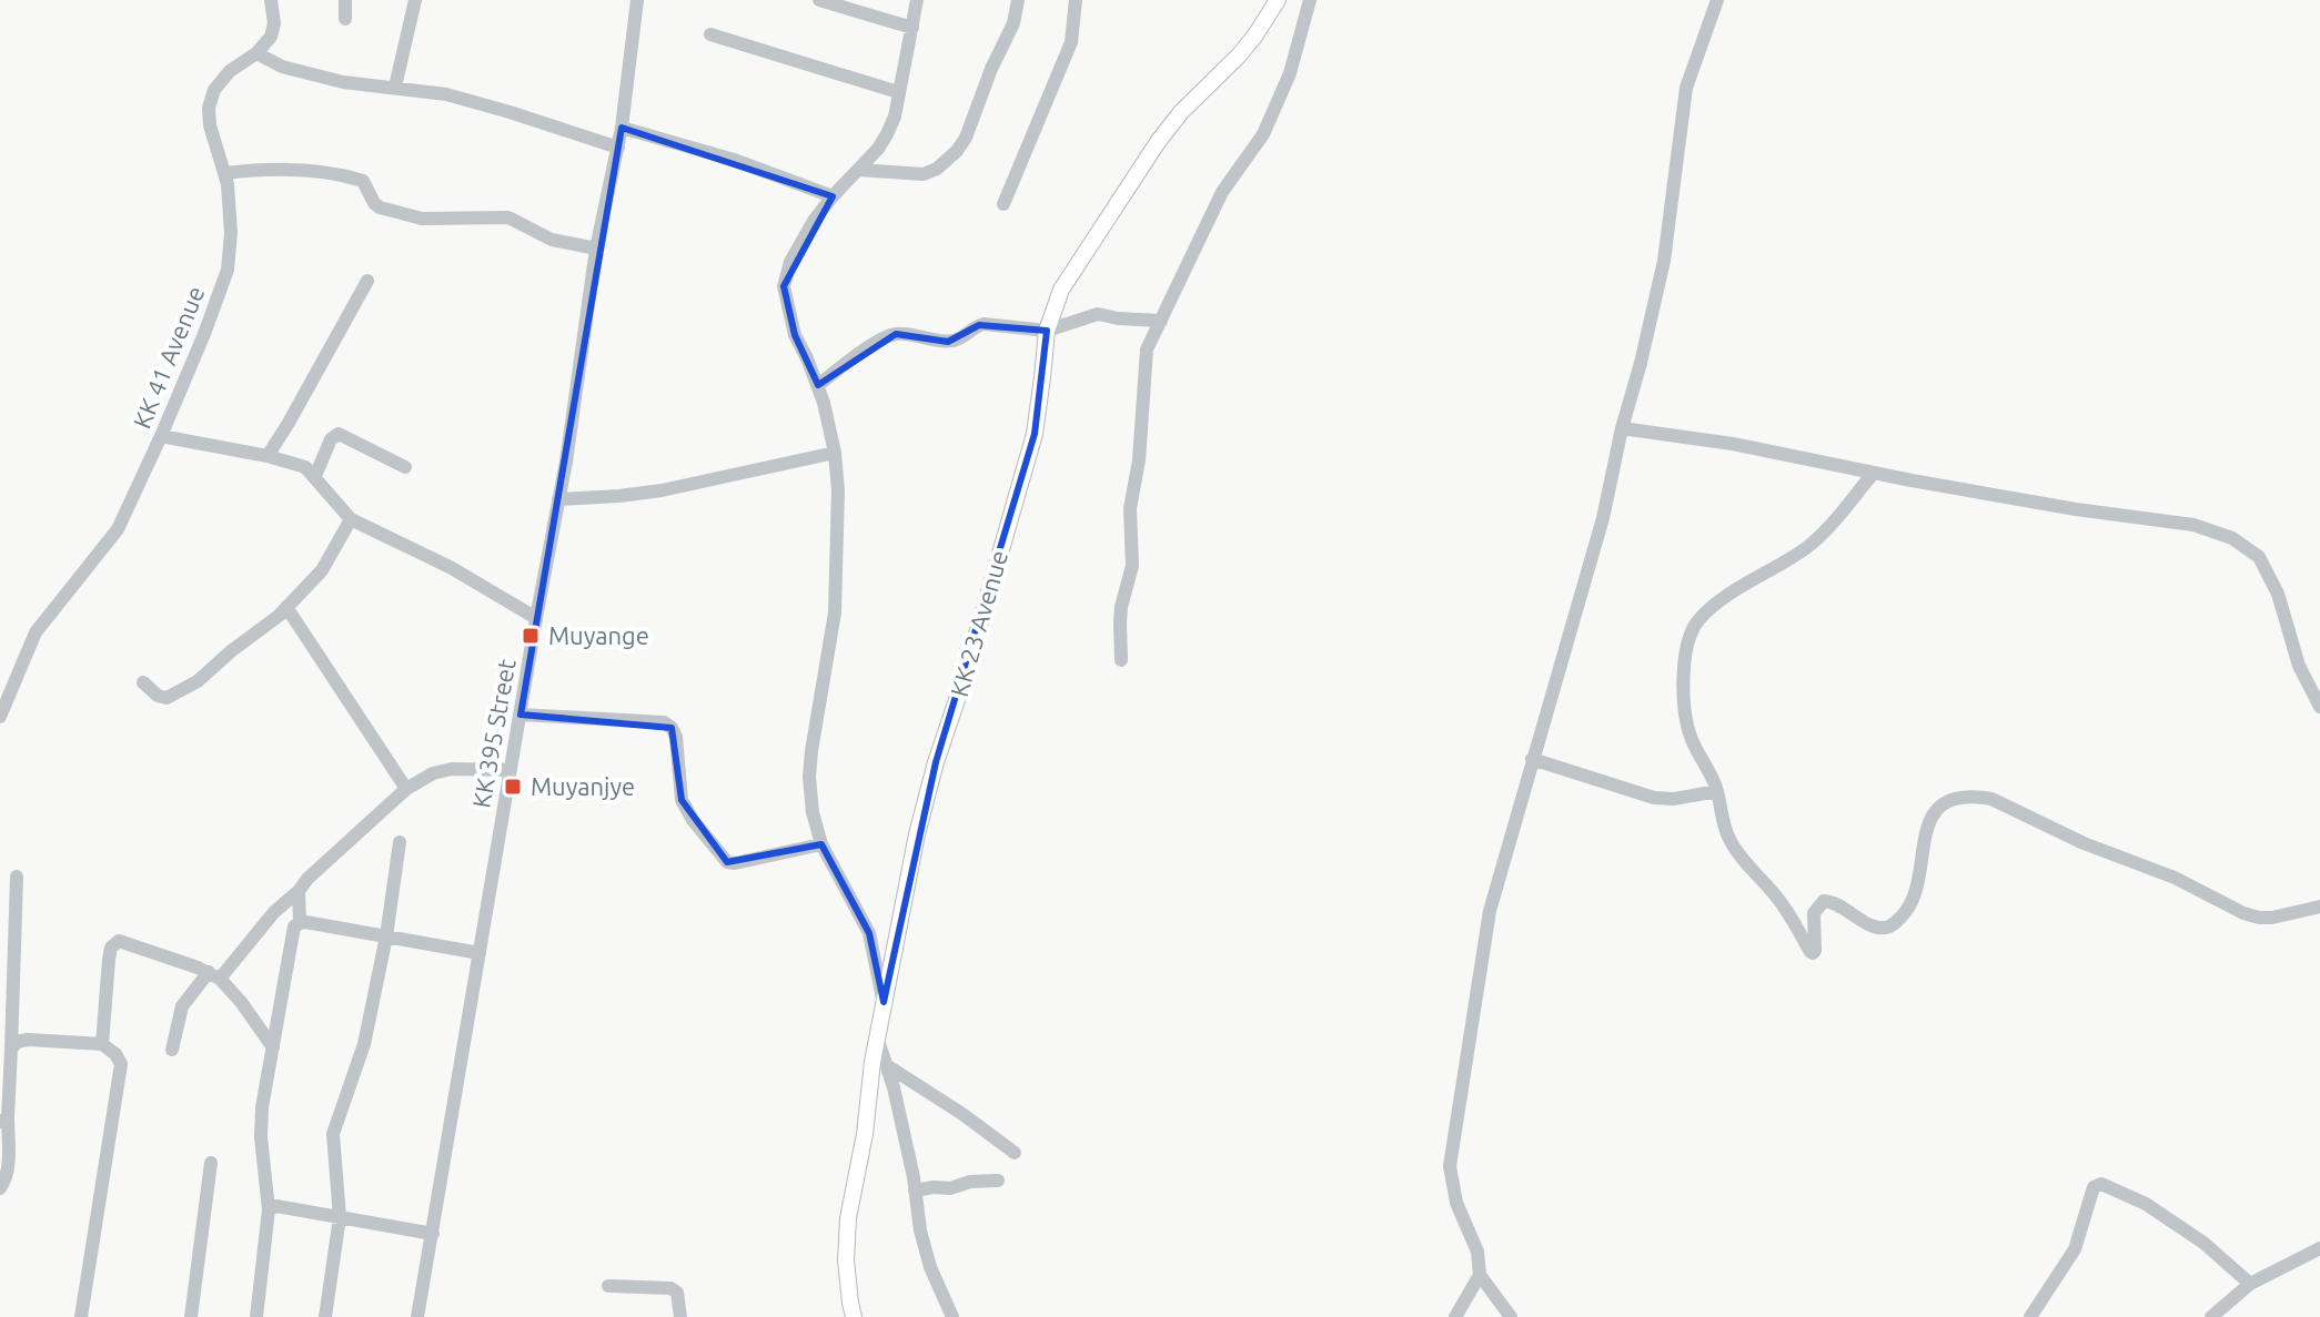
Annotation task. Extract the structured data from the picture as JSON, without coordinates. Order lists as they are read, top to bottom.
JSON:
{
  "streets": {
    "main road": ["KK 23 Avenue"],
    "street": ["KK 41 Avenue", "KK 395 Street"]
  },
  "places": {
    "transit": ["Muyange", "Muyanjye"]
  }
}
